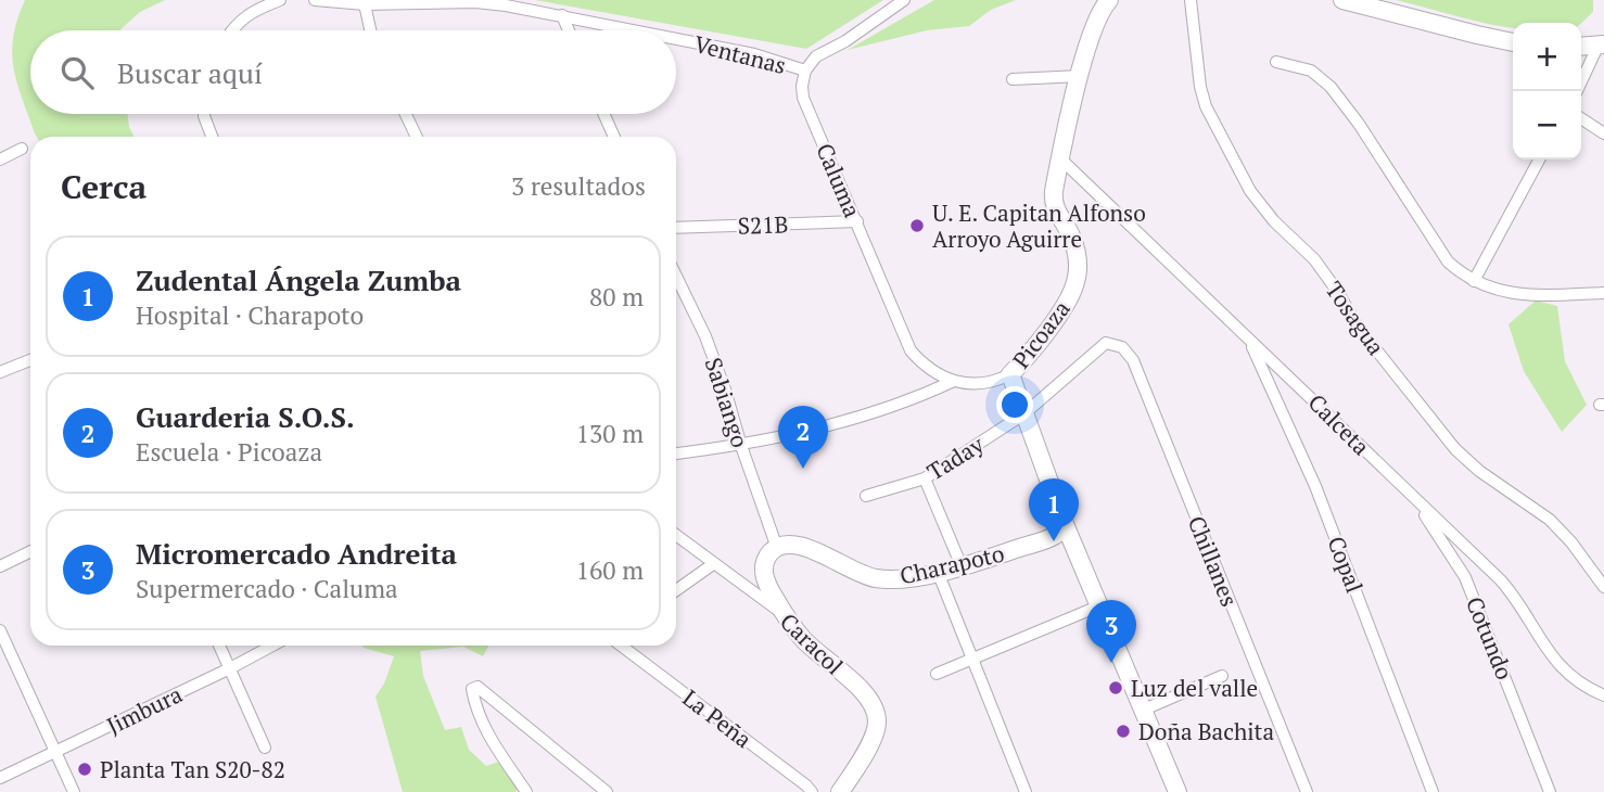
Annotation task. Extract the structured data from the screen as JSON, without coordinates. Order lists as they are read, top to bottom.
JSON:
{
  "streets": {
    "street": [
      "Ventanas",
      "Caluma",
      "S21B",
      "Tosagua",
      "Picoaza",
      "Sabiango",
      "Calceta",
      "Taday",
      "Chillanes",
      "Charapoto",
      "Copal",
      "Cotundo",
      "Caracol",
      "Jimbura",
      "La Peña"
    ]
  },
  "crossings": [
    ["Ventanas", "Caluma"],
    ["Caluma", "S21B"],
    ["Caluma", "Picoaza"],
    ["Picoaza", "Sabiango"],
    ["Picoaza", "Calceta"],
    ["Sabiango", "Charapoto"],
    ["Calceta", "Copal"],
    ["Calceta", "Cotundo"],
    ["Taday", "Chillanes"]
  ],
  "places": [
    "U. E. Capitan Alfonso Arroyo Aguirre",
    "Luz del valle",
    "Doña Bachita",
    "Planta Tan S20-82"
  ],
  "page": {
    "map_buttons": ["+", "−"],
    "search": "Buscar aquí",
    "heading": ["Cerca", "3 resultados"],
    "list": [
      {
        "mark": "1",
        "name": "Zudental Ángela Zumba",
        "note": "Hospital · Charapoto",
        "value": "80 m"
      },
      {
        "mark": "2",
        "name": "Guarderia S.O.S.",
        "note": "Escuela · Picoaza",
        "value": "130 m"
      },
      {
        "mark": "3",
        "name": "Micromercado Andreita",
        "note": "Supermercado · Caluma",
        "value": "160 m"
      }
    ],
    "pins": ["2", "1", "3"]
  }
}
